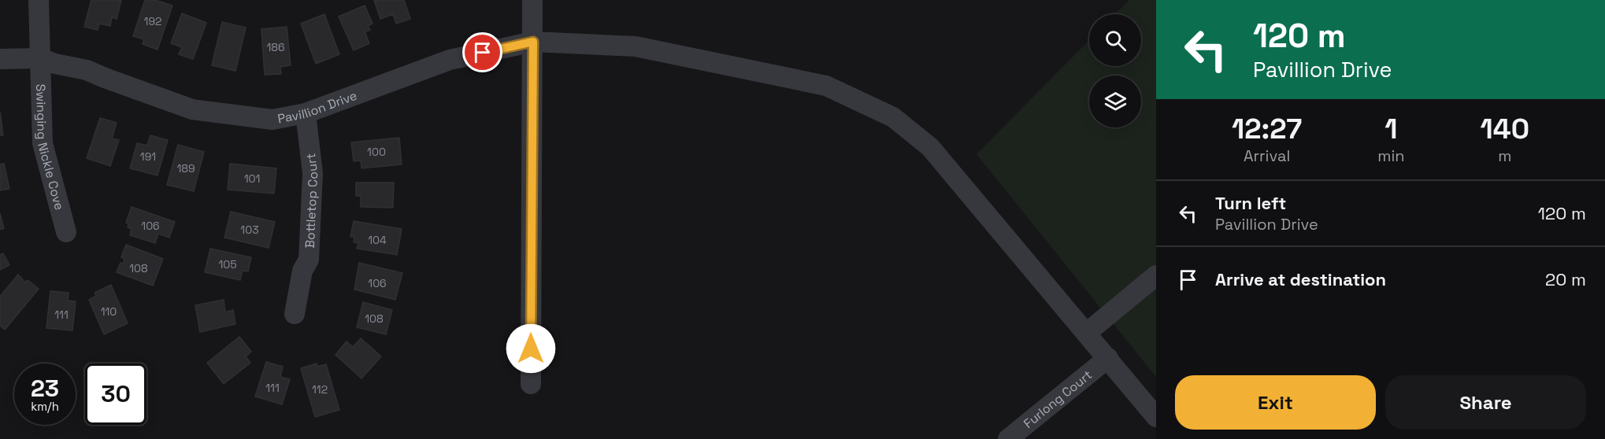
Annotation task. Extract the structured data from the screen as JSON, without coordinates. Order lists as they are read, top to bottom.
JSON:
{
  "streets": {
    "street": [
      "Pavillion Drive",
      "Swinging Nickle Cove",
      "Bottletop Court",
      "Furlong Court"
    ]
  },
  "crossings": [
    ["Pavillion Drive", "Swinging Nickle Cove"],
    ["Pavillion Drive", "Bottletop Court"],
    ["Pavillion Drive", "Furlong Court"]
  ],
  "house_numbers": [
    "192",
    "186",
    "100",
    "191",
    "189",
    "101",
    "106",
    "103",
    "104",
    "105",
    "108",
    "106",
    "110",
    "111",
    "108",
    "111",
    "112"
  ],
  "page": {
    "turn": ["120 m", "Pavillion Drive"],
    "eta": [
      "12:27",
      "Arrival",
      "1",
      "min",
      "140",
      "m"
    ],
    "list": [
      {
        "name": "Turn left",
        "note": "Pavillion Drive",
        "value": "120 m"
      },
      {
        "name": "Arrive at destination",
        "value": "20 m"
      }
    ],
    "speed": "23 km/h",
    "limit": "30",
    "buttons": ["Exit", "Share"]
  }
}
